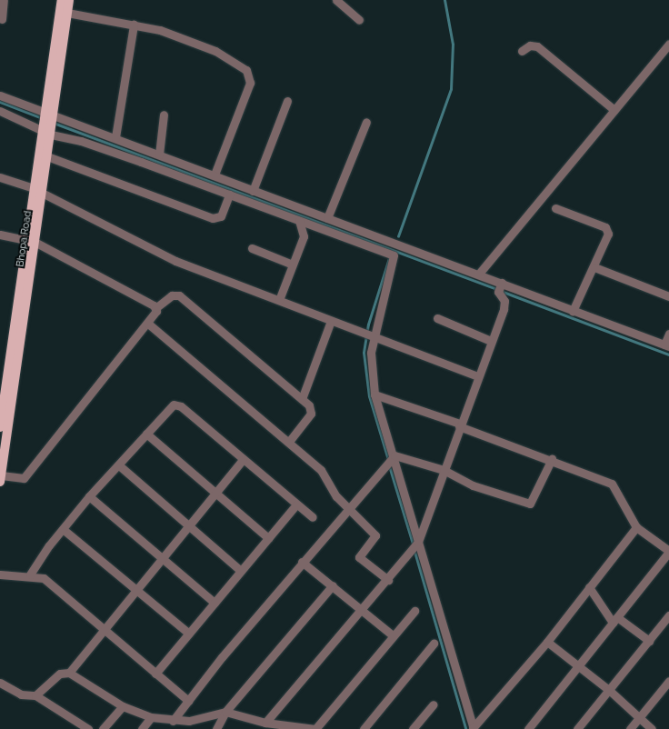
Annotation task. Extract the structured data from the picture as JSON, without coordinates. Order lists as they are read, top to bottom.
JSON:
{
  "streets": {
    "main road": ["Bhopa Road"]
  }
}
